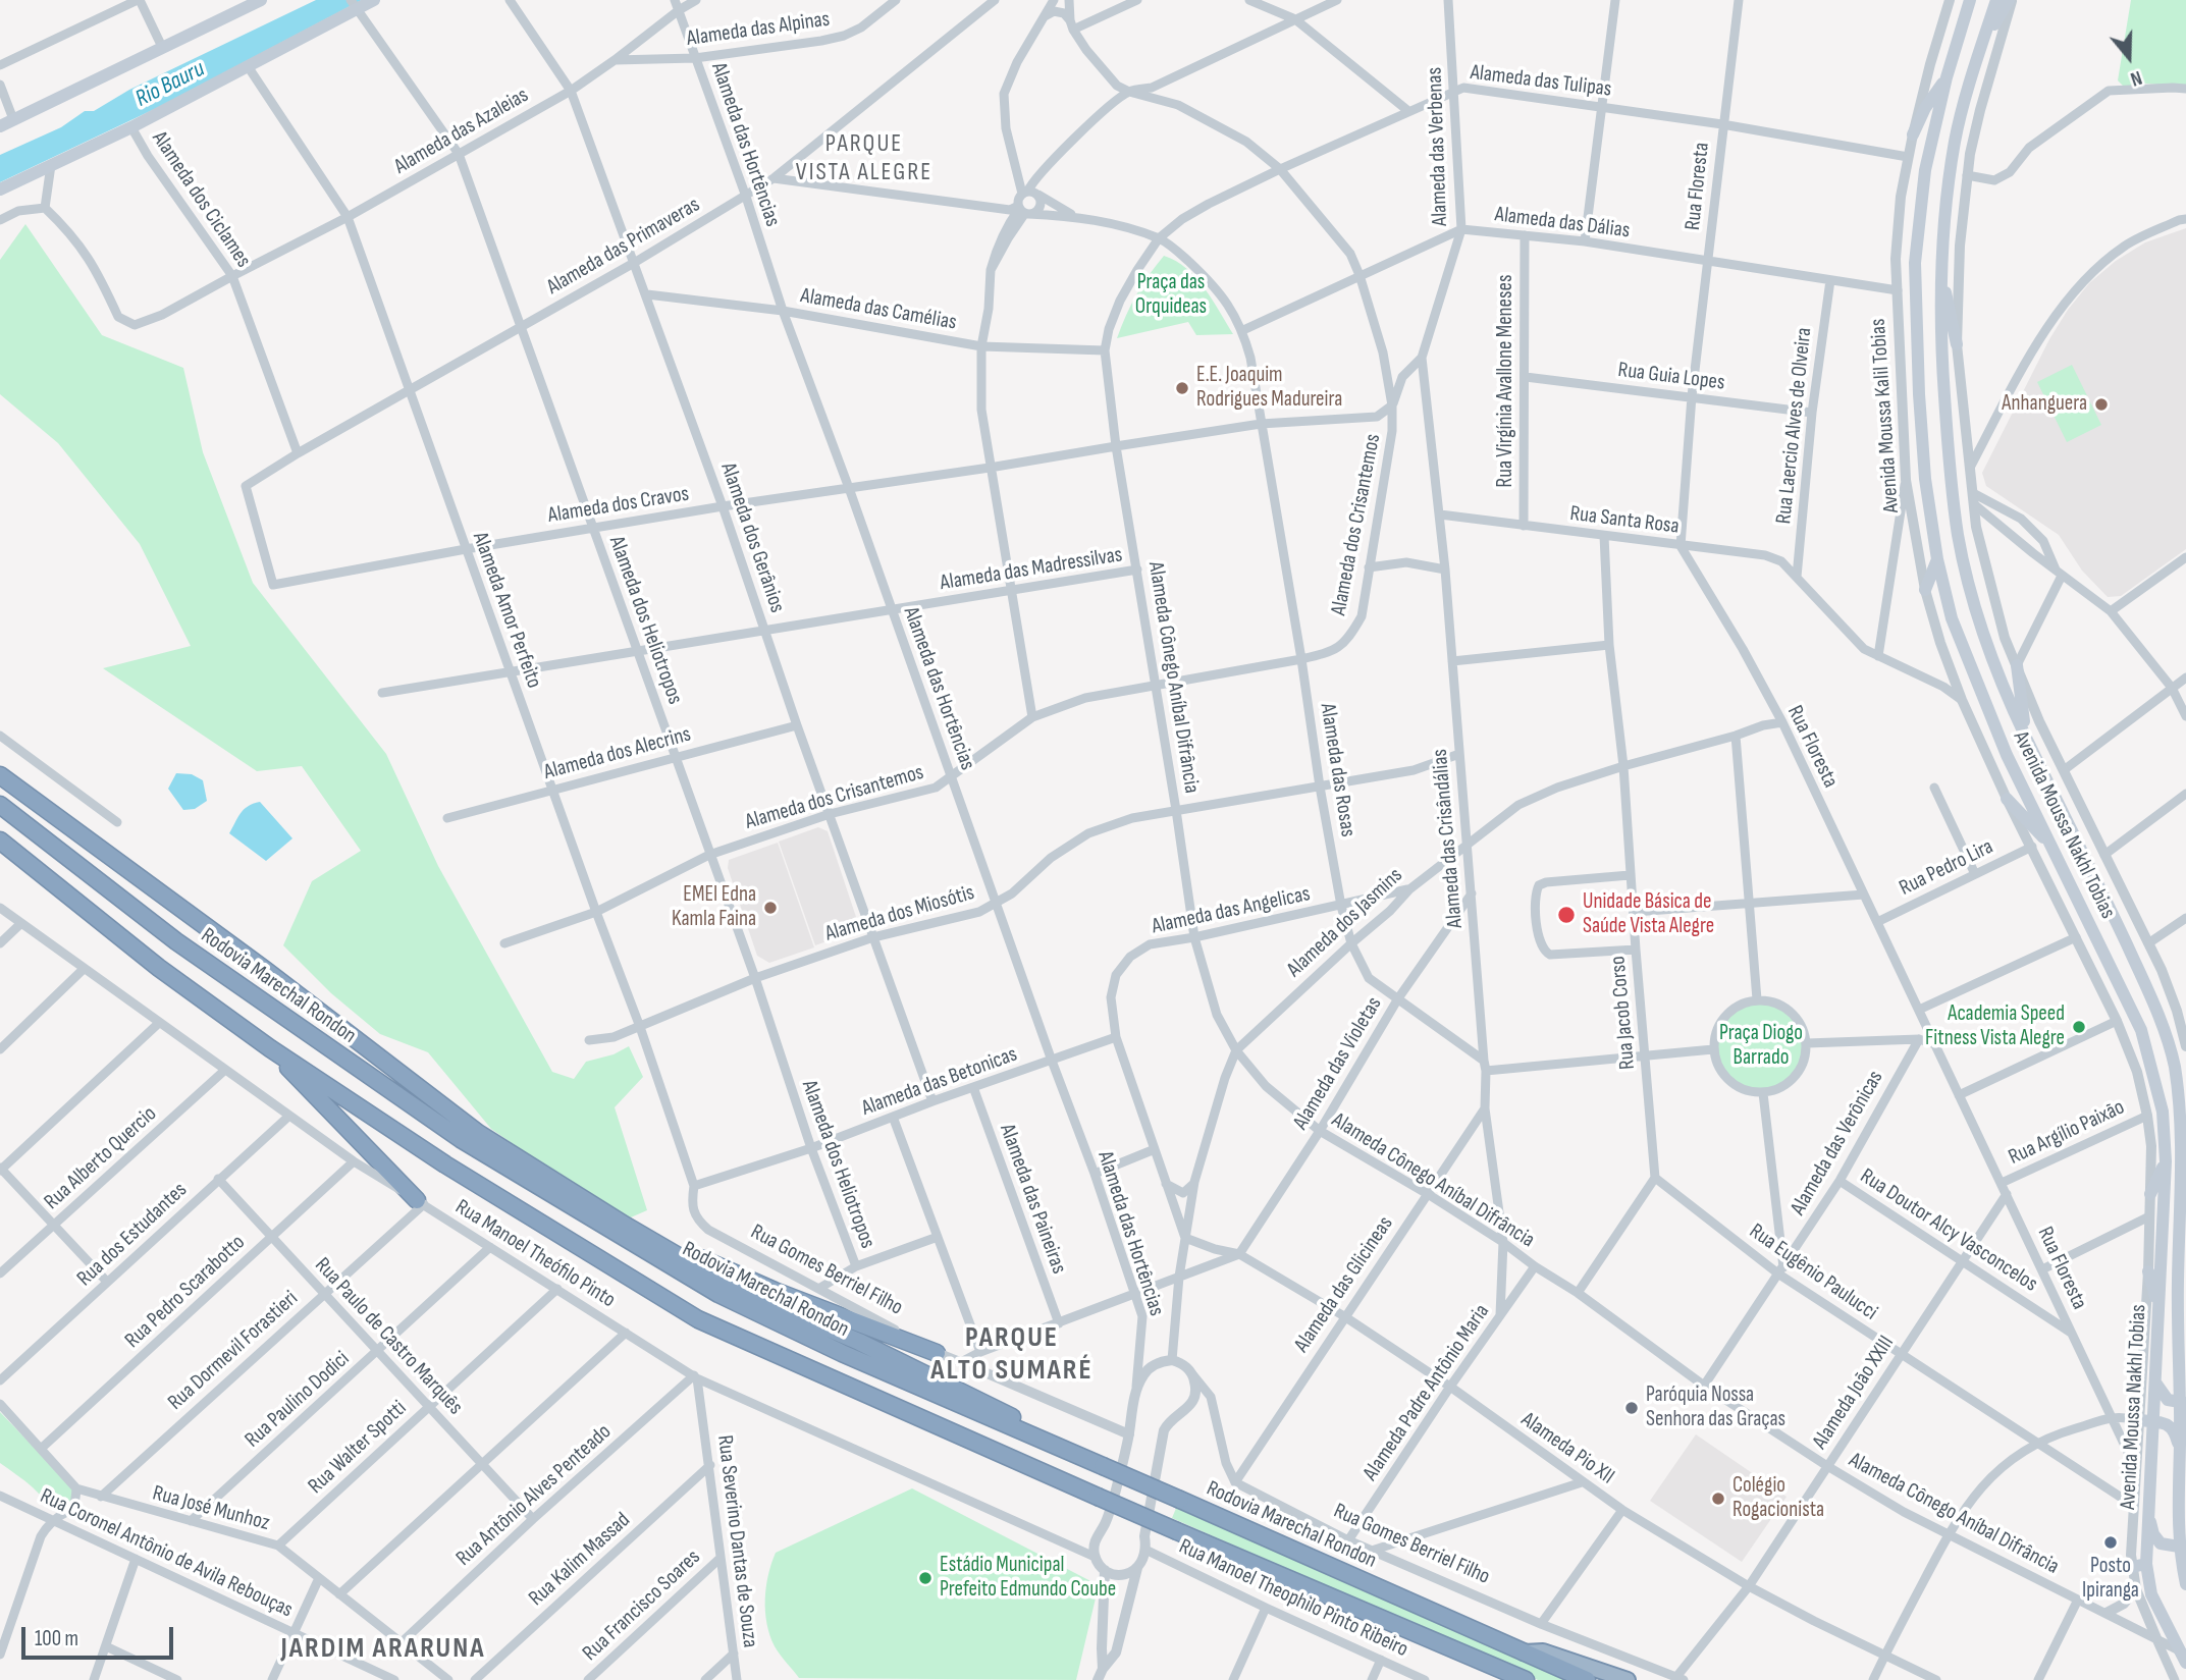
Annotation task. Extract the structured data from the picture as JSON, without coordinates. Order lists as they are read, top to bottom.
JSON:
{
  "streets": {
    "highway": ["Rodovia Marechal Rondon"],
    "main road": ["Avenida Moussa Nakhl Tobias"],
    "street": [
      "Alameda das Alpinas",
      "Alameda das Tulipas",
      "Alameda das Azaleias",
      "Alameda das Hortências",
      "Alameda das Verbenas",
      "Rua Floresta",
      "Alameda dos Ciclames",
      "Alameda das Dálias",
      "Alameda das Primaveras",
      "Alameda das Camélias",
      "Rua Guia Lopes",
      "Rua Virgínia Avallone Meneses",
      "Avenida Moussa Kalil Tobias",
      "Rua Laercio Alves de Olveira",
      "Alameda dos Cravos",
      "Rua Santa Rosa",
      "Alameda dos Crisantemos",
      "Alameda dos Gerânios",
      "Alameda das Madressilvas",
      "Alameda Amor Perfeito",
      "Alameda dos Heliotropos",
      "Alameda Cônego Aníbal Difrância",
      "Alameda dos Alecrins",
      "Alameda das Rosas",
      "Alameda das Crisândálias",
      "Rua Pedro Lira",
      "Alameda das Angelicas",
      "Alameda dos Miosótis",
      "Alameda dos Jasmins",
      "Rua Jacob Corso",
      "Alameda das Violetas",
      "Alameda das Betonicas",
      "Rua Argílio Paixão",
      "Alameda das Verônicas",
      "Rua Alberto Quercio",
      "Alameda das Paineiras",
      "Rua Doutor Alcy Vasconcelos",
      "Rua dos Estudantes",
      "Rua Manoel Theófilo Pinto",
      "Rua Gomes Berriel Filho",
      "Rua Eugênio Paulucci",
      "Alameda das Glicineas",
      "Rua Pedro Scarabotto",
      "Rua Paulo de Castro Marquês",
      "Rua Dormevil Forastieri",
      "Alameda Padre Antônio Maria",
      "Alameda João XXIII",
      "Rua Paulino Dodici",
      "Rua Walter Spotti",
      "Alameda Pio XII",
      "Rua Antônio Alves Penteado",
      "Rua José Munhoz",
      "Rua Severino Dantas de Souza",
      "Rua Coronel Antônio de Avila Rebouças",
      "Rua Kalim Massad",
      "Rua Manoel Theophilo Pinto Ribeiro",
      "Rua Francisco Soares"
    ]
  },
  "crossings": [
    ["Alameda das Alpinas", "Alameda das Azaleias"],
    ["Alameda das Alpinas", "Alameda das Hortências"],
    ["Alameda das Tulipas", "Alameda das Verbenas"],
    ["Alameda das Tulipas", "Rua Floresta"],
    ["Alameda das Tulipas", "Alameda das Camélias"],
    ["Alameda das Tulipas", "Avenida Moussa Kalil Tobias"],
    ["Alameda das Tulipas", "Alameda Cônego Aníbal Difrância"],
    ["Alameda das Tulipas", "Alameda das Rosas"],
    ["Alameda das Azaleias", "Alameda das Hortências"],
    ["Alameda das Azaleias", "Alameda dos Ciclames"],
    ["Alameda das Azaleias", "Alameda dos Gerânios"],
    ["Alameda das Azaleias", "Alameda Amor Perfeito"],
    ["Alameda das Azaleias", "Alameda dos Heliotropos"],
    ["Alameda das Hortências", "Alameda das Primaveras"],
    ["Alameda das Hortências", "Alameda das Camélias"],
    ["Alameda das Hortências", "Alameda dos Cravos"],
    ["Alameda das Hortências", "Alameda dos Crisantemos"],
    ["Alameda das Hortências", "Alameda das Madressilvas"],
    ["Alameda das Hortências", "Alameda dos Miosótis"],
    ["Alameda das Hortências", "Alameda das Betonicas"],
    ["Alameda das Verbenas", "Alameda das Dálias"],
    ["Alameda das Verbenas", "Alameda dos Crisantemos"],
    ["Alameda das Verbenas", "Alameda das Crisândálias"],
    ["Rua Floresta", "Alameda das Dálias"],
    ["Rua Floresta", "Rua Guia Lopes"],
    ["Rua Floresta", "Avenida Moussa Kalil Tobias"],
    ["Rua Floresta", "Rua Santa Rosa"],
    ["Rua Floresta", "Rua Pedro Lira"],
    ["Rua Floresta", "Alameda dos Jasmins"],
    ["Rua Floresta", "Rua Argílio Paixão"],
    ["Rua Floresta", "Rua Doutor Alcy Vasconcelos"],
    ["Rua Floresta", "Alameda João XXIII"],
    ["Alameda dos Ciclames", "Alameda das Primaveras"],
    ["Alameda das Dálias", "Rua Virgínia Avallone Meneses"],
    ["Alameda das Dálias", "Avenida Moussa Kalil Tobias"],
    ["Alameda das Dálias", "Rua Laercio Alves de Olveira"],
    ["Alameda das Dálias", "Alameda das Rosas"],
    ["Alameda das Primaveras", "Alameda dos Cravos"],
    ["Alameda das Primaveras", "Alameda dos Gerânios"],
    ["Alameda das Primaveras", "Alameda Amor Perfeito"],
    ["Alameda das Primaveras", "Alameda dos Heliotropos"],
    ["Alameda das Camélias", "Alameda dos Gerânios"],
    ["Alameda das Camélias", "Alameda Cônego Aníbal Difrância"],
    ["Rua Guia Lopes", "Rua Virgínia Avallone Meneses"],
    ["Rua Guia Lopes", "Rua Laercio Alves de Olveira"],
    ["Rua Virgínia Avallone Meneses", "Rua Santa Rosa"],
    ["Avenida Moussa Kalil Tobias", "Rua Santa Rosa"],
    ["Avenida Moussa Kalil Tobias", "Alameda Cônego Aníbal Difrância"],
    ["Avenida Moussa Kalil Tobias", "Avenida Moussa Nakhl Tobias"],
    ["Avenida Moussa Kalil Tobias", "Rua Pedro Lira"],
    ["Avenida Moussa Kalil Tobias", "Rua Argílio Paixão"],
    ["Avenida Moussa Kalil Tobias", "Rua Eugênio Paulucci"],
    ["Rua Laercio Alves de Olveira", "Rua Santa Rosa"],
    ["Alameda dos Cravos", "Alameda dos Gerânios"],
    ["Alameda dos Cravos", "Alameda Amor Perfeito"],
    ["Alameda dos Cravos", "Alameda dos Heliotropos"],
    ["Alameda dos Cravos", "Alameda Cônego Aníbal Difrância"],
    ["Alameda dos Cravos", "Alameda das Rosas"],
    ["Rua Santa Rosa", "Alameda das Crisândálias"],
    ["Rua Santa Rosa", "Rua Jacob Corso"],
    ["Alameda dos Crisantemos", "Alameda dos Gerânios"],
    ["Alameda dos Crisantemos", "Alameda Amor Perfeito"],
    ["Alameda dos Crisantemos", "Alameda dos Heliotropos"],
    ["Alameda dos Crisantemos", "Alameda Cônego Aníbal Difrância"],
    ["Alameda dos Crisantemos", "Alameda das Rosas"],
    ["Alameda dos Gerânios", "Alameda das Madressilvas"],
    ["Alameda dos Gerânios", "Alameda dos Alecrins"],
    ["Alameda dos Gerânios", "Alameda dos Miosótis"],
    ["Alameda dos Gerânios", "Alameda das Betonicas"],
    ["Alameda das Madressilvas", "Alameda Amor Perfeito"],
    ["Alameda das Madressilvas", "Alameda dos Heliotropos"],
    ["Alameda das Madressilvas", "Alameda Cônego Aníbal Difrância"],
    ["Alameda Amor Perfeito", "Alameda dos Alecrins"],
    ["Alameda Amor Perfeito", "Alameda dos Miosótis"],
    ["Alameda Amor Perfeito", "Alameda das Betonicas"],
    ["Alameda Amor Perfeito", "Rua Gomes Berriel Filho"],
    ["Alameda dos Heliotropos", "Alameda dos Alecrins"],
    ["Alameda dos Heliotropos", "Alameda dos Miosótis"],
    ["Alameda dos Heliotropos", "Alameda das Betonicas"],
    ["Alameda Cônego Aníbal Difrância", "Alameda das Crisândálias"],
    ["Alameda Cônego Aníbal Difrância", "Alameda das Angelicas"],
    ["Alameda Cônego Aníbal Difrância", "Alameda dos Miosótis"],
    ["Alameda Cônego Aníbal Difrância", "Alameda dos Jasmins"],
    ["Alameda Cônego Aníbal Difrância", "Alameda das Violetas"],
    ["Alameda Cônego Aníbal Difrância", "Alameda das Verônicas"],
    ["Alameda Cônego Aníbal Difrância", "Alameda das Glicineas"],
    ["Alameda Cônego Aníbal Difrância", "Alameda Padre Antônio Maria"],
    ["Alameda Cônego Aníbal Difrância", "Alameda João XXIII"],
    ["Alameda das Rosas", "Alameda das Crisândálias"],
    ["Alameda das Rosas", "Alameda das Angelicas"],
    ["Alameda das Rosas", "Alameda dos Miosótis"],
    ["Alameda das Rosas", "Alameda dos Jasmins"],
    ["Alameda das Rosas", "Alameda das Violetas"],
    ["Alameda das Crisândálias", "Alameda dos Miosótis"],
    ["Alameda das Crisândálias", "Alameda dos Jasmins"],
    ["Alameda das Crisândálias", "Alameda das Violetas"],
    ["Alameda das Crisândálias", "Alameda das Glicineas"],
    ["Alameda das Crisândálias", "Alameda Padre Antônio Maria"],
    ["Alameda das Angelicas", "Alameda dos Jasmins"],
    ["Alameda das Angelicas", "Alameda das Betonicas"],
    ["Alameda das Angelicas", "Alameda Pio XII"],
    ["Alameda dos Jasmins", "Rua Jacob Corso"],
    ["Alameda dos Jasmins", "Alameda Pio XII"],
    ["Rua Jacob Corso", "Rua Eugênio Paulucci"],
    ["Alameda das Violetas", "Alameda Pio XII"],
    ["Alameda das Betonicas", "Alameda das Paineiras"],
    ["Alameda das Betonicas", "Rua Gomes Berriel Filho"],
    ["Alameda das Verônicas", "Rua Doutor Alcy Vasconcelos"],
    ["Alameda das Verônicas", "Rua Eugênio Paulucci"],
    ["Rua Alberto Quercio", "Rua Manoel Theófilo Pinto"],
    ["Rua Doutor Alcy Vasconcelos", "Alameda João XXIII"],
    ["Rua dos Estudantes", "Rua Manoel Theófilo Pinto"],
    ["Rua dos Estudantes", "Rua Paulo de Castro Marquês"],
    ["Rua Manoel Theófilo Pinto", "Rua Pedro Scarabotto"],
    ["Rua Manoel Theófilo Pinto", "Rua Dormevil Forastieri"],
    ["Rua Manoel Theófilo Pinto", "Rua Paulino Dodici"],
    ["Rua Manoel Theófilo Pinto", "Rua Walter Spotti"],
    ["Rua Manoel Theófilo Pinto", "Rua Antônio Alves Penteado"],
    ["Rua Manoel Theófilo Pinto", "Rua Severino Dantas de Souza"],
    ["Rua Gomes Berriel Filho", "Alameda das Glicineas"],
    ["Rua Gomes Berriel Filho", "Alameda Padre Antônio Maria"],
    ["Rua Gomes Berriel Filho", "Alameda João XXIII"],
    ["Rua Eugênio Paulucci", "Alameda João XXIII"],
    ["Alameda das Glicineas", "Alameda Pio XII"],
    ["Rua Pedro Scarabotto", "Rua Paulo de Castro Marquês"],
    ["Rua Pedro Scarabotto", "Rua José Munhoz"],
    ["Rua Paulo de Castro Marquês", "Rua Dormevil Forastieri"],
    ["Rua Paulo de Castro Marquês", "Rua Paulino Dodici"],
    ["Rua Paulo de Castro Marquês", "Rua Walter Spotti"],
    ["Rua Paulo de Castro Marquês", "Rua Antônio Alves Penteado"],
    ["Rua Dormevil Forastieri", "Rua José Munhoz"],
    ["Alameda Padre Antônio Maria", "Alameda Pio XII"],
    ["Alameda João XXIII", "Alameda Pio XII"],
    ["Rua Paulino Dodici", "Rua José Munhoz"],
    ["Rua Walter Spotti", "Rua José Munhoz"],
    ["Rua Antônio Alves Penteado", "Rua José Munhoz"],
    ["Rua Antônio Alves Penteado", "Rua Severino Dantas de Souza"],
    ["Rua Severino Dantas de Souza", "Rua Kalim Massad"],
    ["Rua Severino Dantas de Souza", "Rua Francisco Soares"]
  ],
  "districts": ["PARQUE VISTA ALEGRE", "PARQUE ALTO SUMARÉ", "JARDIM ARARUNA"],
  "water": ["Rio Bauru"],
  "parks": ["Praça das Orquideas", "Praça Diogo Barrado"],
  "places": [
    "E.E. Joaquim Rodrigues Madureira",
    "Anhanguera",
    "EMEI Edna Kamla Faina",
    "Unidade Básica de Saúde Vista Alegre",
    "Academia Speed Fitness Vista Alegre",
    "Paróquia Nossa Senhora das Graças",
    "Colégio Rogacionista",
    "Posto Ipiranga",
    "Estádio Municipal Prefeito Edmundo Coube"
  ],
  "scale_bar": "100 m",
  "north": "bottom"
}
